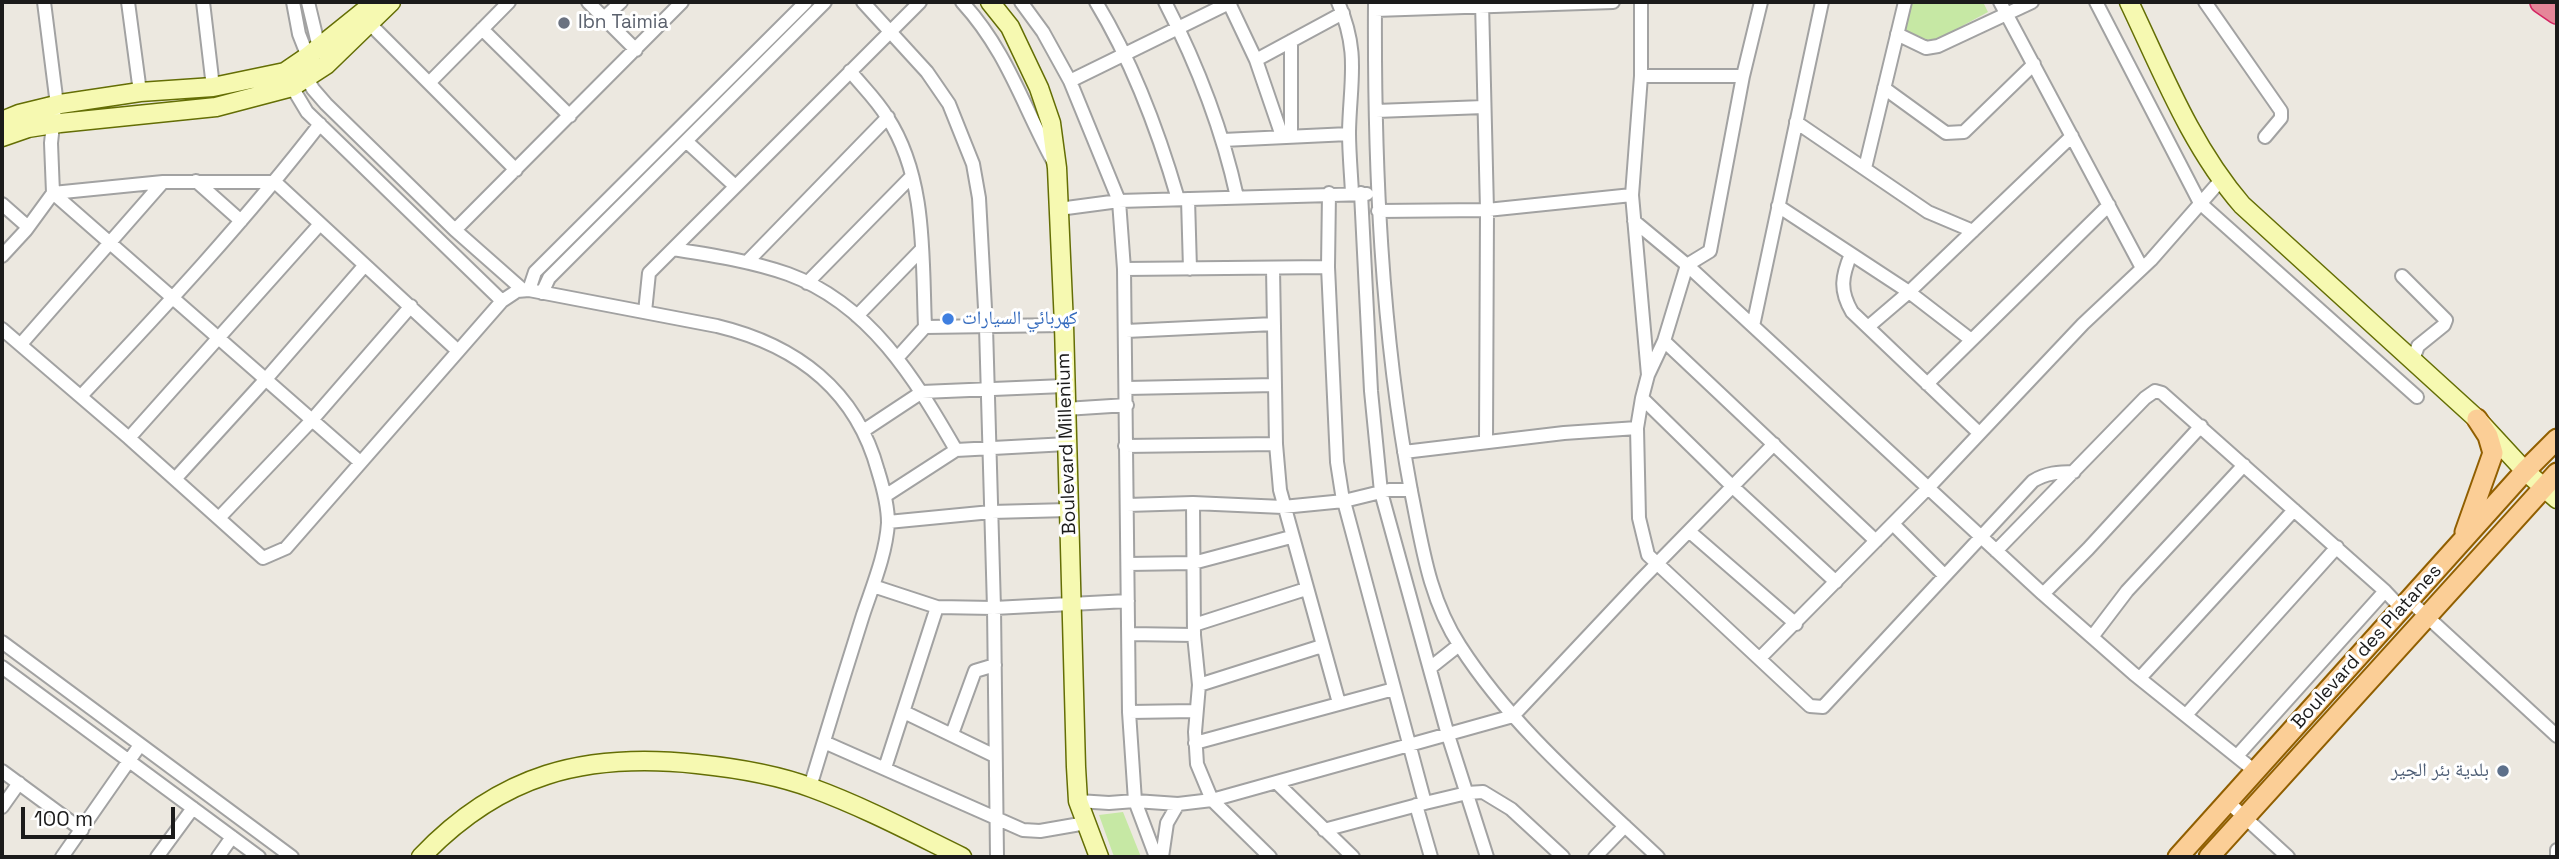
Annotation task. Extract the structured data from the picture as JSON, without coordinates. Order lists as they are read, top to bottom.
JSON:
{
  "streets": {
    "main road": ["Boulevard Millenium", "Boulevard des Platanes"]
  },
  "places": ["Ibn Taimia", "كهربائي السيارات", "بلدية بئر الجير"],
  "scale_bar": "100 m"
}
